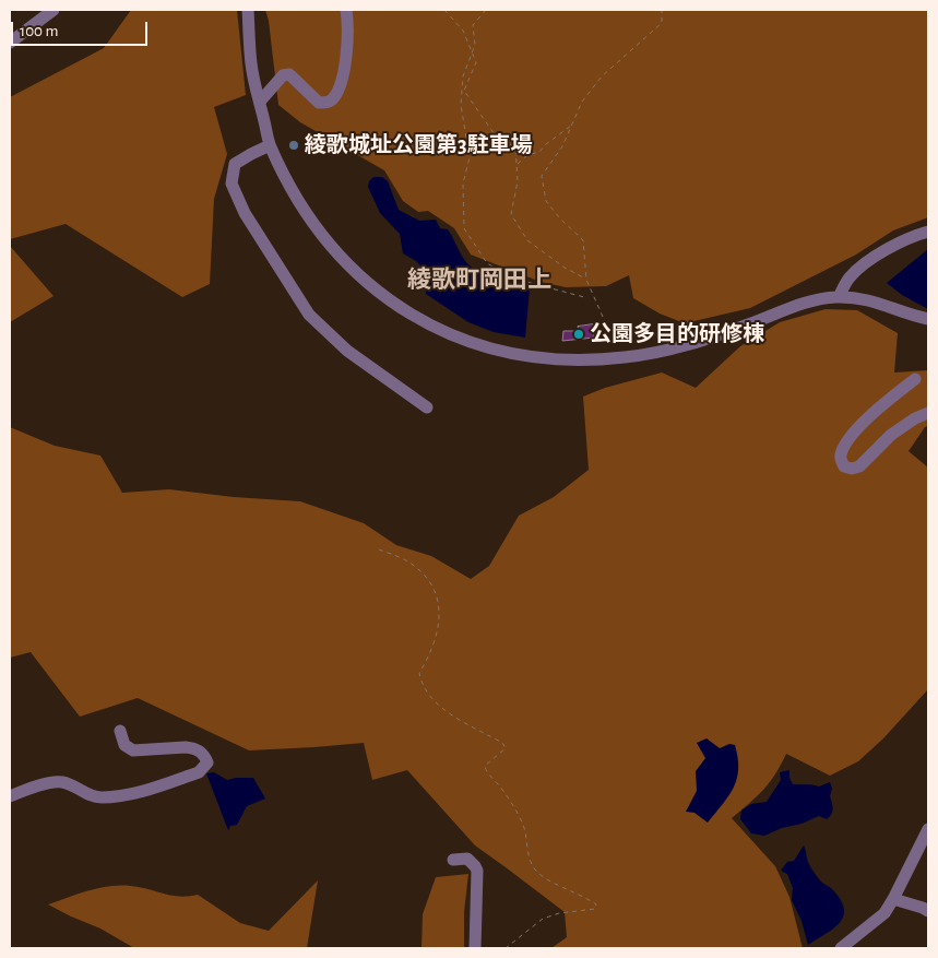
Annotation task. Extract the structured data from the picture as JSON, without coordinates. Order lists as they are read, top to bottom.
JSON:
{
  "districts": ["綾歌町岡田上"],
  "places": ["綾歌城址公園第3駐車場", "公園多目的研修棟"],
  "scale_bar": "100 m"
}
